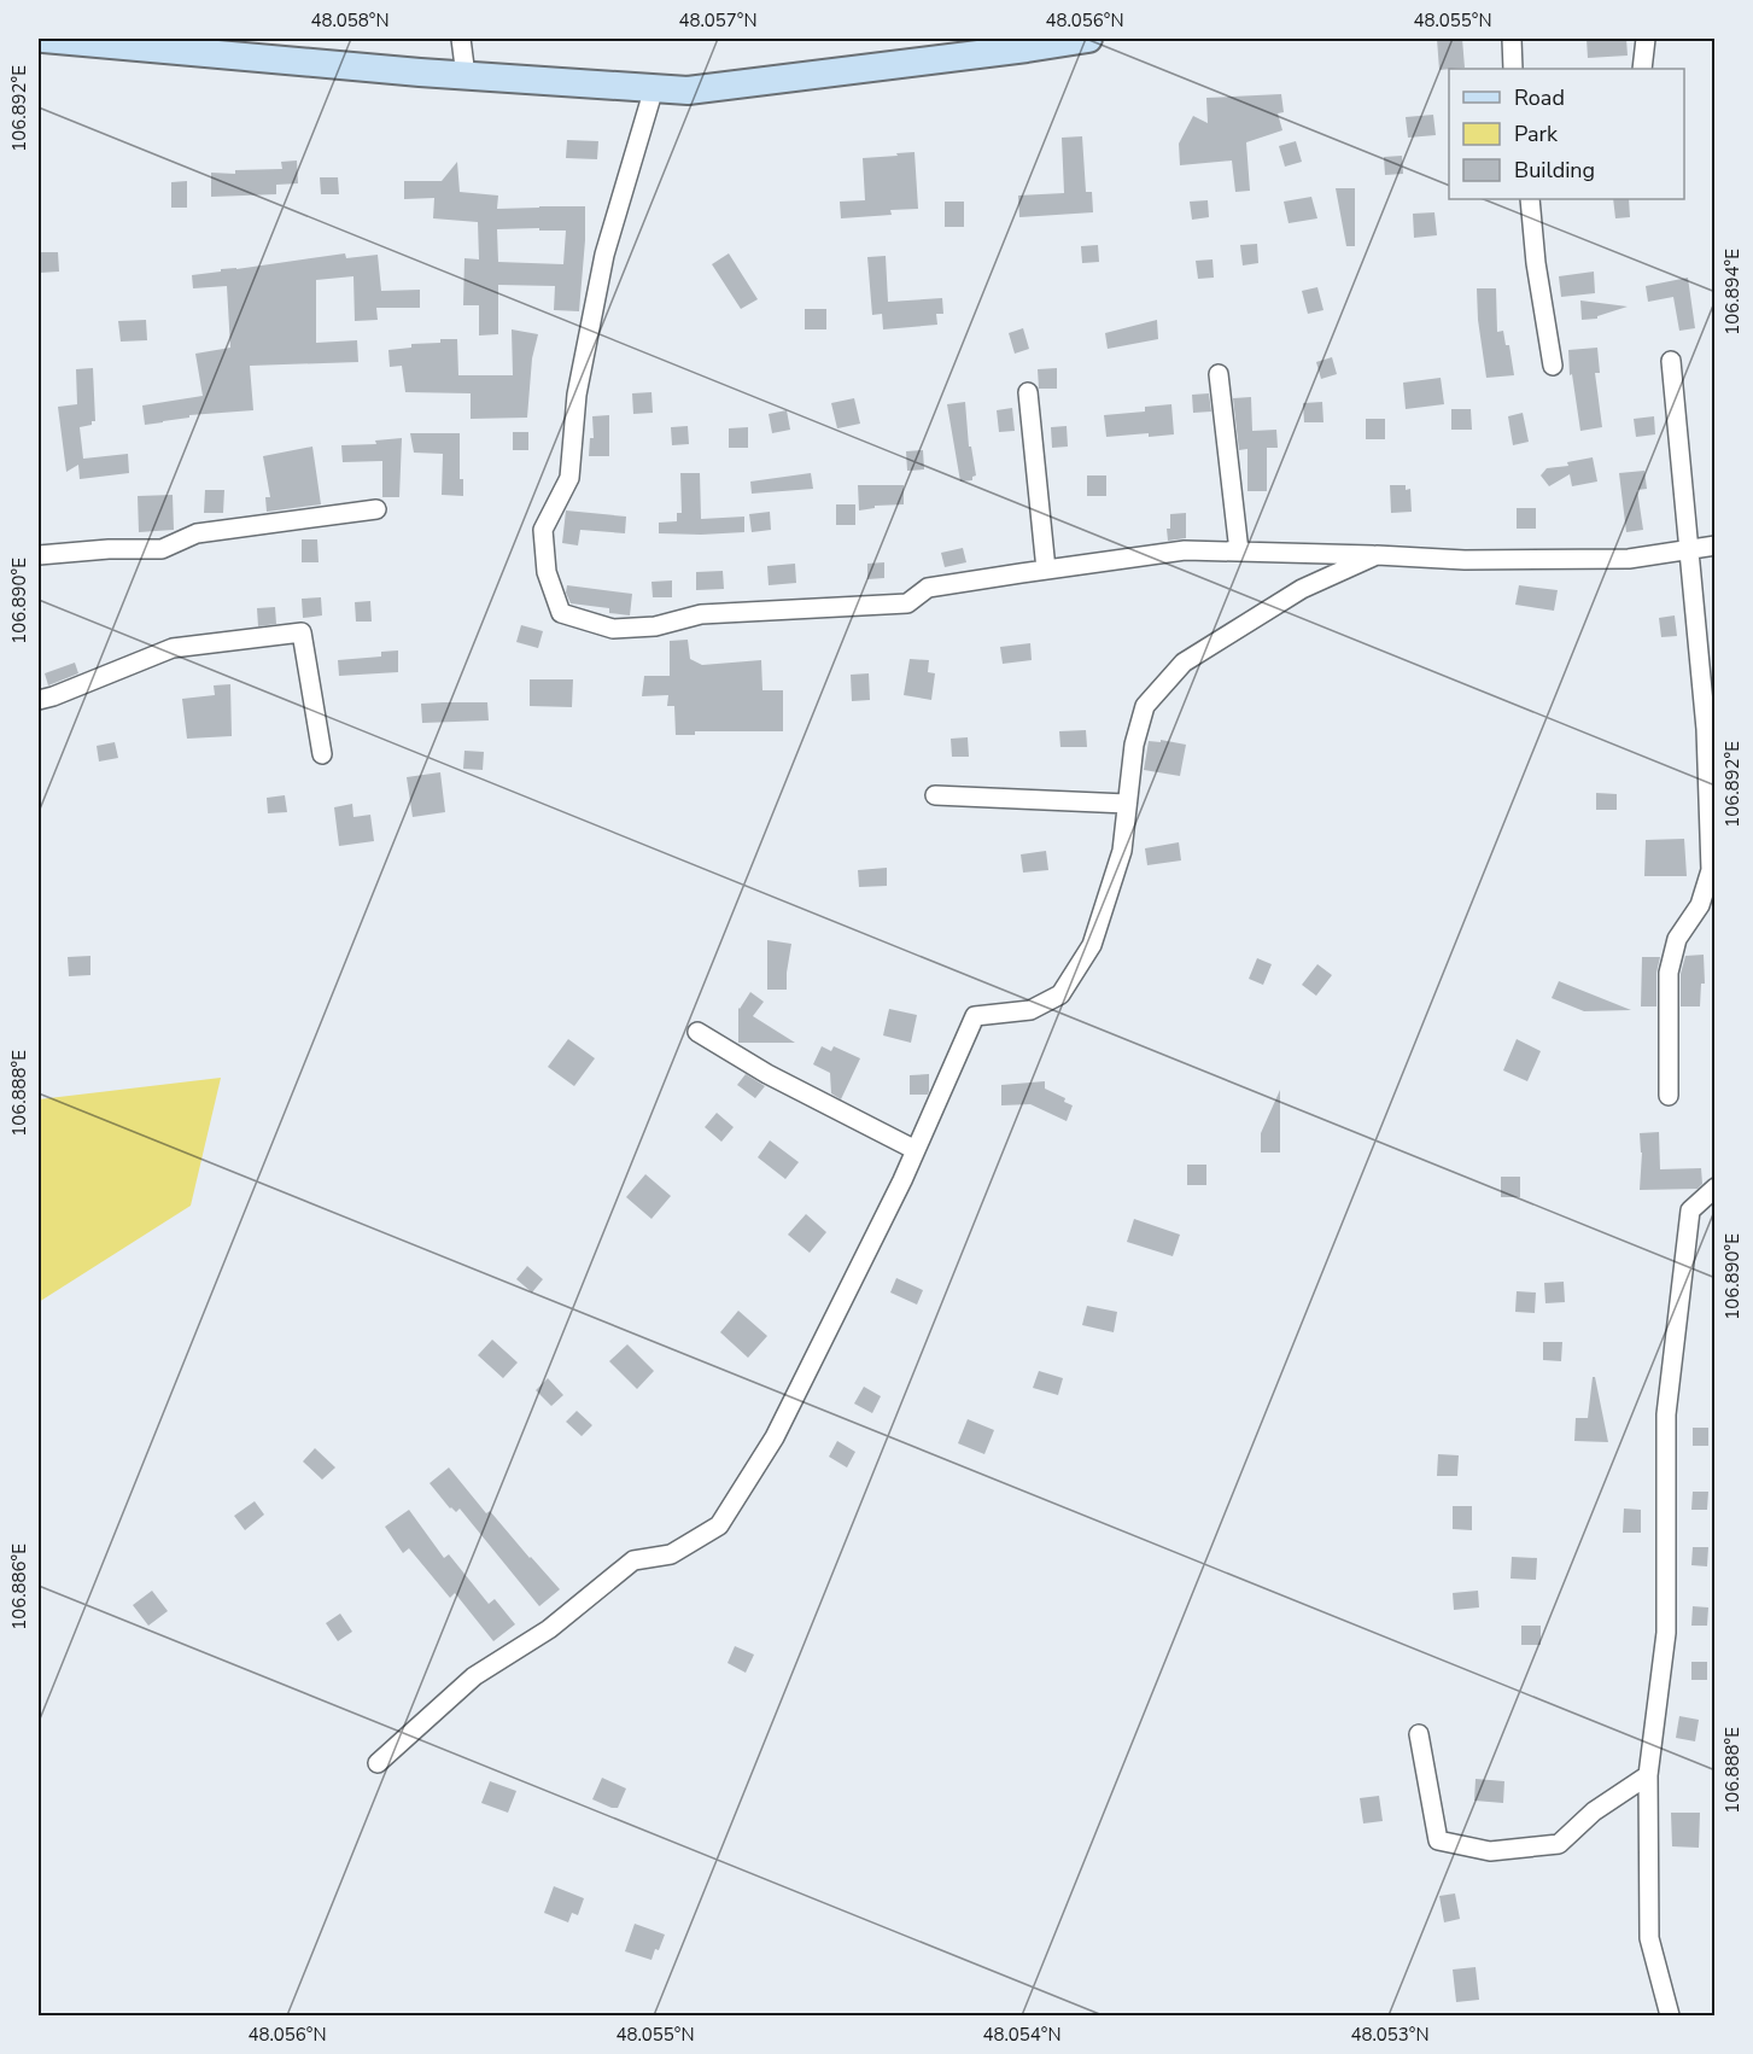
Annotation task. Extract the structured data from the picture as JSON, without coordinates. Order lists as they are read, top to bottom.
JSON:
{
  "legend": ["Road", "Park", "Building"],
  "coordinates": [
    "48.058°N",
    "48.057°N",
    "48.056°N",
    "48.055°N",
    "106.892°E",
    "106.894°E",
    "106.890°E",
    "106.888°E",
    "106.886°E",
    "48.054°N",
    "48.053°N"
  ]
}
